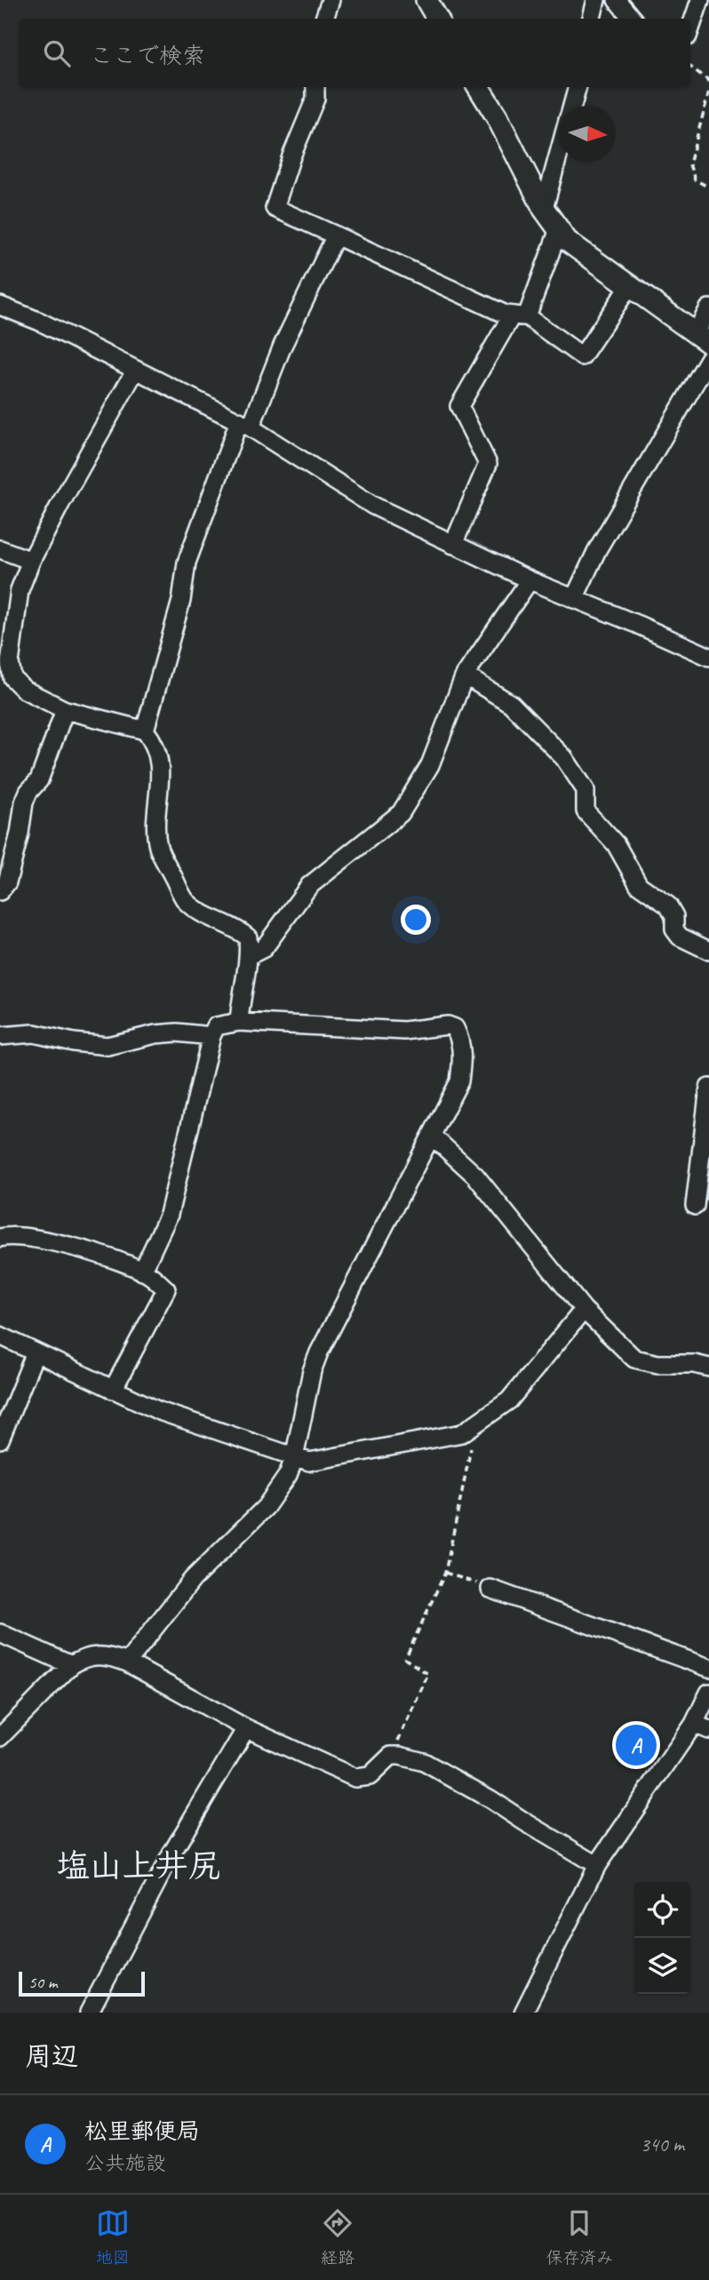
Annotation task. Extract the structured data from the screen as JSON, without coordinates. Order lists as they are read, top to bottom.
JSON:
{
  "districts": ["塩山上井尻"],
  "scale_bar": "50 m",
  "north": "right",
  "page": {
    "search": "ここで検索",
    "pins": "A",
    "scale": "50 m",
    "heading": "周辺",
    "list": [
      {
        "mark": "A",
        "name": "松里郵便局",
        "note": "公共施設",
        "value": "340 m"
      }
    ],
    "nav": ["地図", "経路", "保存済み"]
  }
}
